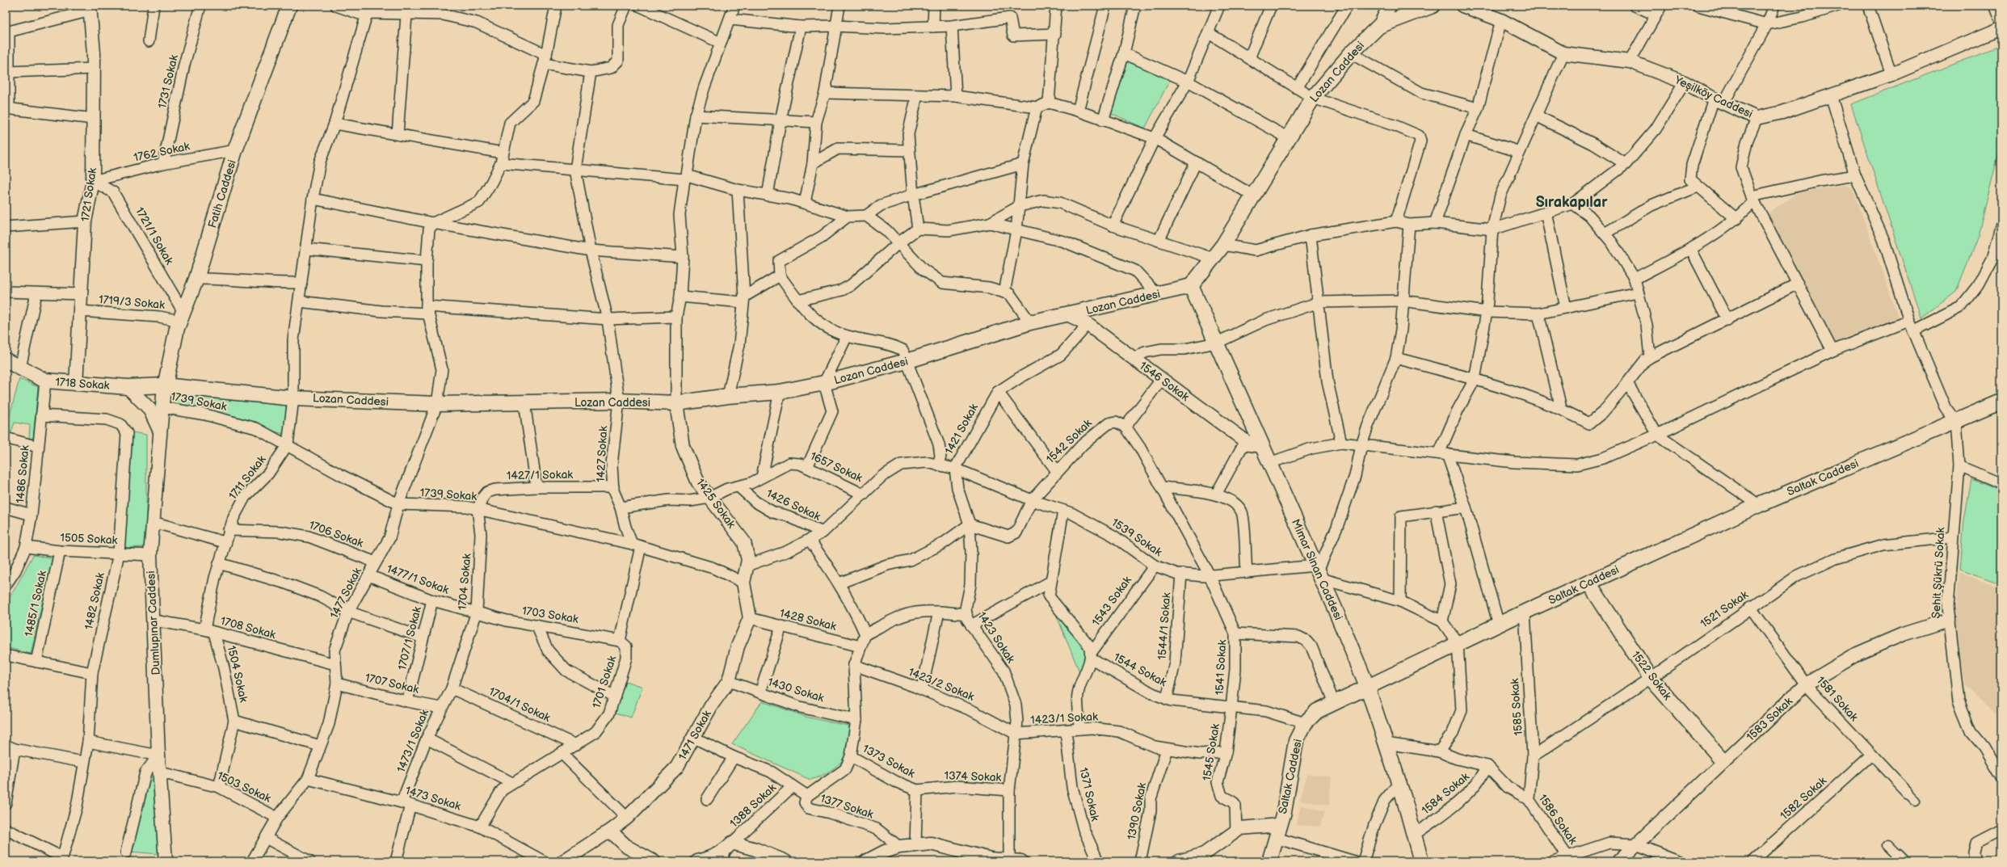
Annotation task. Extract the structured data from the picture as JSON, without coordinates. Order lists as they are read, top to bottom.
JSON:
{
  "streets": {
    "main road": [
      "Lozan Caddesi",
      "Fatih Caddesi",
      "1718 Sokak",
      "Saltak Caddesi",
      "Mimar Sinan Caddesi",
      "1522 Sokak"
    ],
    "street": [
      "1731 Sokak",
      "Yeşilköy Caddesi",
      "1762 Sokak",
      "1721 Sokak",
      "1721/1 Sokak",
      "1719/3 Sokak",
      "1546 Sokak",
      "1739 Sokak",
      "1421 Sokak",
      "1542 Sokak",
      "1427 Sokak",
      "1657 Sokak",
      "1486 Sokak",
      "1427/1 Sokak",
      "1711 Sokak",
      "1425 Sokak",
      "1426 Sokak",
      "1706 Sokak",
      "1539 Sokak",
      "1505 Sokak",
      "Şehit Şükrü Sokak",
      "1477/1 Sokak",
      "1704 Sokak",
      "1477 Sokak",
      "1482 Sokak",
      "1543 Sokak",
      "1485/1 Sokak",
      "1521 Sokak",
      "1703 Sokak",
      "1428 Sokak",
      "Dumlupınar Caddesi",
      "1544/1 Sokak",
      "1708 Sokak",
      "1423 Sokak",
      "1707/1 Sokak",
      "1541 Sokak",
      "1544 Sokak",
      "1504 Sokak",
      "1701 Sokak",
      "1707 Sokak",
      "1423/2 Sokak",
      "1430 Sokak",
      "1581 Sokak",
      "1704/1 Sokak",
      "1585 Sokak",
      "1423/1 Sokak",
      "1583 Sokak",
      "1471 Sokak",
      "1473/1 Sokak",
      "1545 Sokak",
      "1373 Sokak",
      "1374 Sokak",
      "1503 Sokak",
      "1584 Sokak",
      "1371 Sokak",
      "1473 Sokak",
      "1582 Sokak",
      "1388 Sokak",
      "1377 Sokak",
      "1390 Sokak",
      "1586 Sokak"
    ]
  },
  "crossings": [
    ["Lozan Caddesi", "Fatih Caddesi"],
    ["Lozan Caddesi", "1546 Sokak"],
    ["Lozan Caddesi", "1718 Sokak"],
    ["Lozan Caddesi", "1427 Sokak"],
    ["Lozan Caddesi", "1711 Sokak"],
    ["Lozan Caddesi", "1425 Sokak"],
    ["Lozan Caddesi", "Mimar Sinan Caddesi"],
    ["Lozan Caddesi", "1477 Sokak"],
    ["Lozan Caddesi", "Dumlupınar Caddesi"],
    ["1731 Sokak", "1762 Sokak"],
    ["1762 Sokak", "Fatih Caddesi"],
    ["1762 Sokak", "1721 Sokak"],
    ["1762 Sokak", "1721/1 Sokak"],
    ["Fatih Caddesi", "1721/1 Sokak"],
    ["Fatih Caddesi", "1719/3 Sokak"],
    ["Fatih Caddesi", "1718 Sokak"],
    ["Fatih Caddesi", "Dumlupınar Caddesi"],
    ["1721 Sokak", "1721/1 Sokak"],
    ["1721 Sokak", "1719/3 Sokak"],
    ["1721 Sokak", "1718 Sokak"],
    ["1721/1 Sokak", "1719/3 Sokak"],
    ["1546 Sokak", "1421 Sokak"],
    ["1546 Sokak", "Mimar Sinan Caddesi"],
    ["1718 Sokak", "1486 Sokak"],
    ["1718 Sokak", "Dumlupınar Caddesi"],
    ["1739 Sokak", "1427 Sokak"],
    ["1739 Sokak", "1427/1 Sokak"],
    ["1739 Sokak", "1711 Sokak"],
    ["1739 Sokak", "1704 Sokak"],
    ["1739 Sokak", "1477 Sokak"],
    ["1739 Sokak", "Dumlupınar Caddesi"],
    ["1739 Sokak", "1701 Sokak"],
    ["1421 Sokak", "1657 Sokak"],
    ["1421 Sokak", "1425 Sokak"],
    ["1421 Sokak", "1426 Sokak"],
    ["1421 Sokak", "1539 Sokak"],
    ["1421 Sokak", "1423 Sokak"],
    ["1542 Sokak", "1539 Sokak"],
    ["1542 Sokak", "1423 Sokak"],
    ["1427 Sokak", "1657 Sokak"],
    ["1427 Sokak", "1427/1 Sokak"],
    ["1427 Sokak", "1701 Sokak"],
    ["1657 Sokak", "1425 Sokak"],
    ["1657 Sokak", "1426 Sokak"],
    ["1486 Sokak", "1505 Sokak"],
    ["1486 Sokak", "1482 Sokak"],
    ["1427/1 Sokak", "1704 Sokak"],
    ["1711 Sokak", "1706 Sokak"],
    ["1711 Sokak", "1708 Sokak"],
    ["Saltak Caddesi", "Mimar Sinan Caddesi"],
    ["Saltak Caddesi", "Şehit Şükrü Sokak"],
    ["Saltak Caddesi", "1544 Sokak"],
    ["Saltak Caddesi", "1522 Sokak"],
    ["Saltak Caddesi", "1585 Sokak"],
    ["1706 Sokak", "1477 Sokak"],
    ["1539 Sokak", "Mimar Sinan Caddesi"],
    ["1539 Sokak", "1543 Sokak"],
    ["1539 Sokak", "1544/1 Sokak"],
    ["1539 Sokak", "1423 Sokak"],
    ["1539 Sokak", "1541 Sokak"],
    ["1539 Sokak", "1544 Sokak"],
    ["1505 Sokak", "1482 Sokak"],
    ["1505 Sokak", "1485/1 Sokak"],
    ["1505 Sokak", "Dumlupınar Caddesi"],
    ["Mimar Sinan Caddesi", "1584 Sokak"],
    ["Şehit Şükrü Sokak", "1521 Sokak"],
    ["Şehit Şükrü Sokak", "1583 Sokak"],
    ["1477/1 Sokak", "1704 Sokak"],
    ["1477/1 Sokak", "1477 Sokak"],
    ["1477/1 Sokak", "1703 Sokak"],
    ["1477/1 Sokak", "1707/1 Sokak"],
    ["1704 Sokak", "1703 Sokak"],
    ["1704 Sokak", "1707 Sokak"],
    ["1704 Sokak", "1704/1 Sokak"],
    ["1704 Sokak", "1473/1 Sokak"],
    ["1477 Sokak", "1708 Sokak"],
    ["1477 Sokak", "1707 Sokak"],
    ["1477 Sokak", "1503 Sokak"],
    ["1477 Sokak", "1473 Sokak"],
    ["1543 Sokak", "1544 Sokak"],
    ["1543 Sokak", "1423/1 Sokak"],
    ["1521 Sokak", "1522 Sokak"],
    ["1521 Sokak", "1581 Sokak"],
    ["1521 Sokak", "1585 Sokak"],
    ["1703 Sokak", "1701 Sokak"],
    ["1428 Sokak", "1471 Sokak"],
    ["Dumlupınar Caddesi", "1708 Sokak"],
    ["Dumlupınar Caddesi", "1503 Sokak"],
    ["1544/1 Sokak", "1544 Sokak"],
    ["1708 Sokak", "1504 Sokak"],
    ["1423 Sokak", "1423/2 Sokak"],
    ["1423 Sokak", "1423/1 Sokak"],
    ["1423 Sokak", "1374 Sokak"],
    ["1707/1 Sokak", "1707 Sokak"],
    ["1541 Sokak", "1544 Sokak"],
    ["1541 Sokak", "1545 Sokak"],
    ["1544 Sokak", "1545 Sokak"],
    ["1504 Sokak", "1503 Sokak"],
    ["1522 Sokak", "1583 Sokak"],
    ["1701 Sokak", "1704/1 Sokak"],
    ["1701 Sokak", "1473 Sokak"],
    ["1707 Sokak", "1473/1 Sokak"],
    ["1423/2 Sokak", "1423/1 Sokak"],
    ["1430 Sokak", "1471 Sokak"],
    ["1581 Sokak", "1583 Sokak"],
    ["1581 Sokak", "1582 Sokak"],
    ["1585 Sokak", "1586 Sokak"],
    ["1423/1 Sokak", "1545 Sokak"],
    ["1423/1 Sokak", "1371 Sokak"],
    ["1423/1 Sokak", "1390 Sokak"],
    ["1583 Sokak", "1586 Sokak"],
    ["1471 Sokak", "1377 Sokak"],
    ["1473/1 Sokak", "1473 Sokak"],
    ["1373 Sokak", "1374 Sokak"],
    ["1584 Sokak", "1586 Sokak"],
    ["1388 Sokak", "1377 Sokak"]
  ],
  "districts": ["Sırakapılar"]
}
